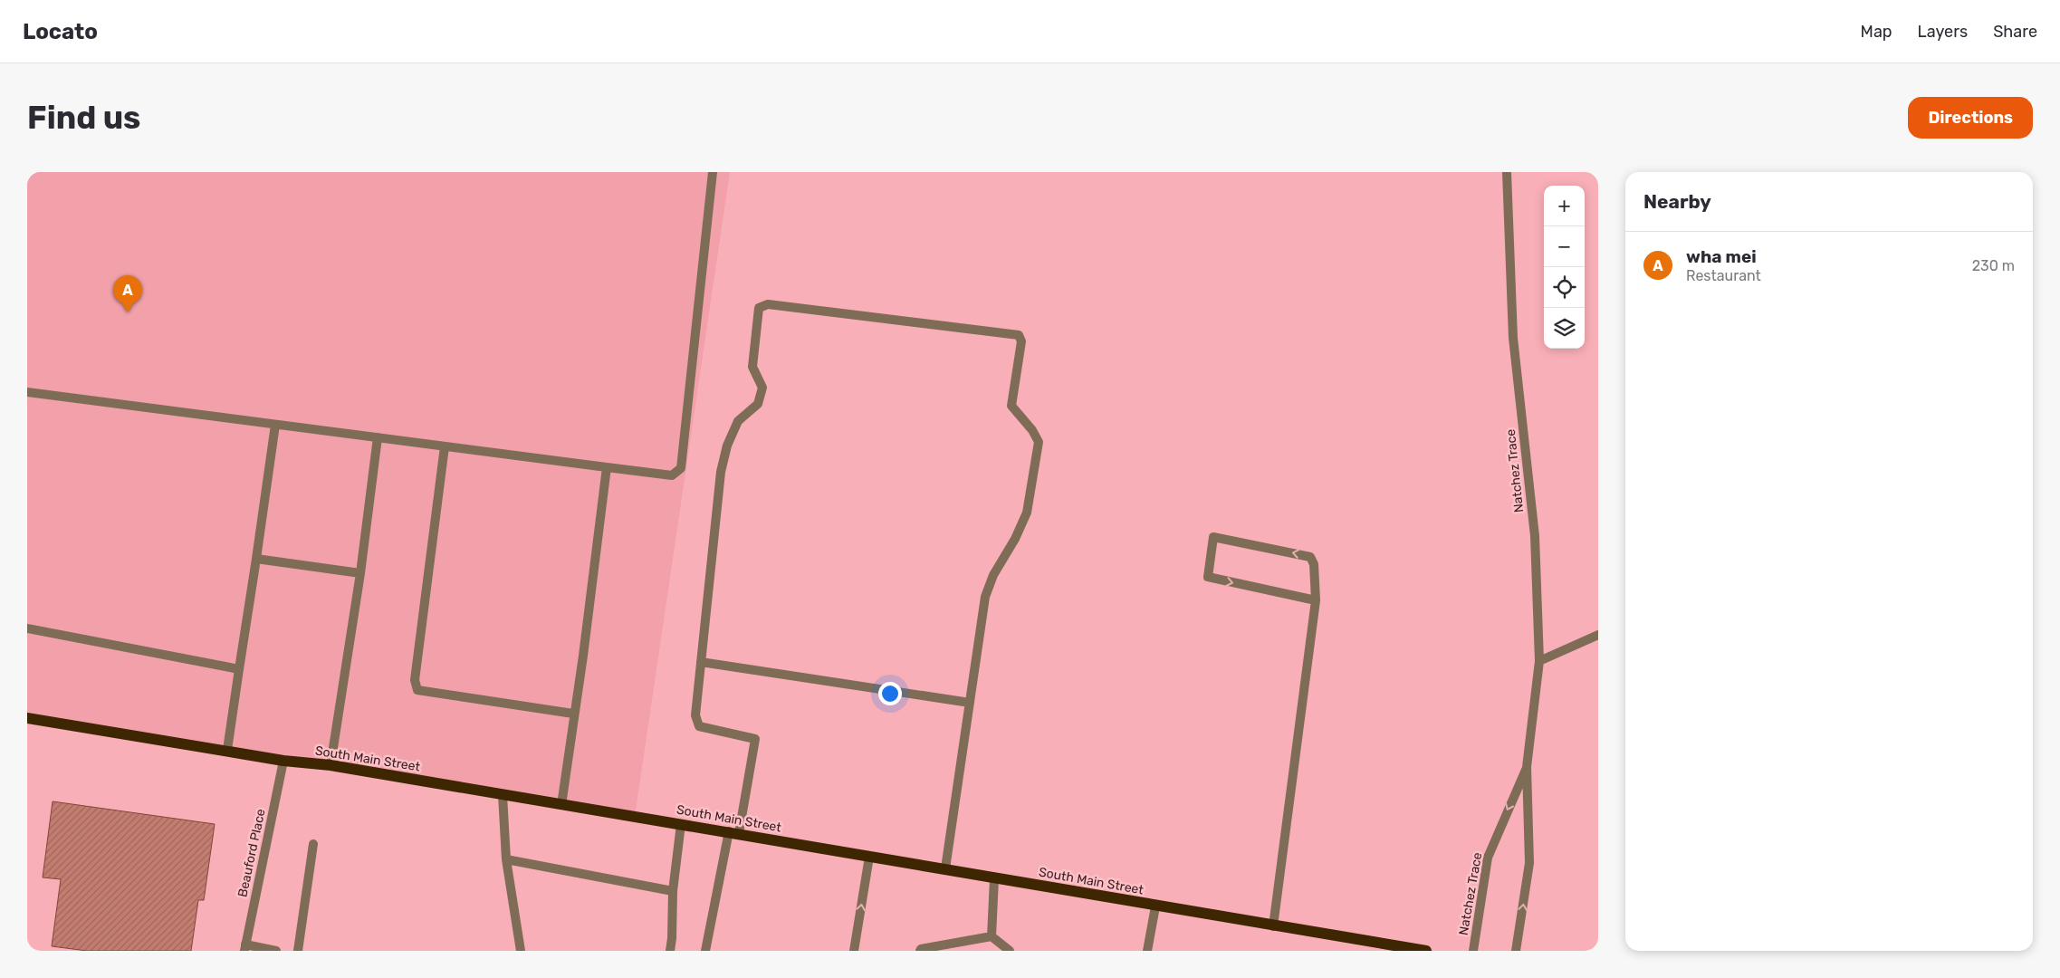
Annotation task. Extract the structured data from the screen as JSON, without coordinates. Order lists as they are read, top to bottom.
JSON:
{
  "streets": {
    "main road": ["South Main Street"],
    "street": ["Natchez Trace", "Beauford Place"]
  },
  "crossings": [
    ["South Main Street", "Beauford Place"]
  ],
  "page": {
    "header": "Locato",
    "nav": ["Map", "Layers", "Share"],
    "buttons": "Directions",
    "title": "Find us",
    "heading": "Nearby",
    "map_buttons": ["+", "−"],
    "list": [
      {
        "mark": "A",
        "name": "wha mei",
        "note": "Restaurant",
        "value": "230 m"
      }
    ],
    "pins": "A"
  }
}
